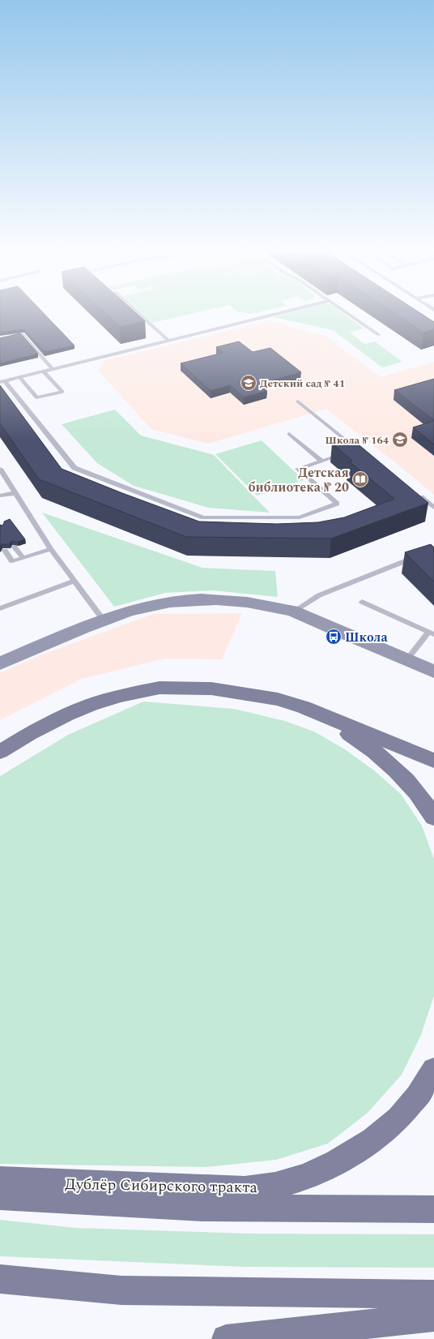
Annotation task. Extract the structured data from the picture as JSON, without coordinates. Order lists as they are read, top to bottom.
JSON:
{
  "streets": {
    "main road": ["Дублёр Сибирского тракта"]
  },
  "places": {
    "school or university": ["Детский сад № 41", "Школа № 164"],
    "library": ["Детская библиотека № 20"],
    "bus stop": ["Школа"]
  }
}
